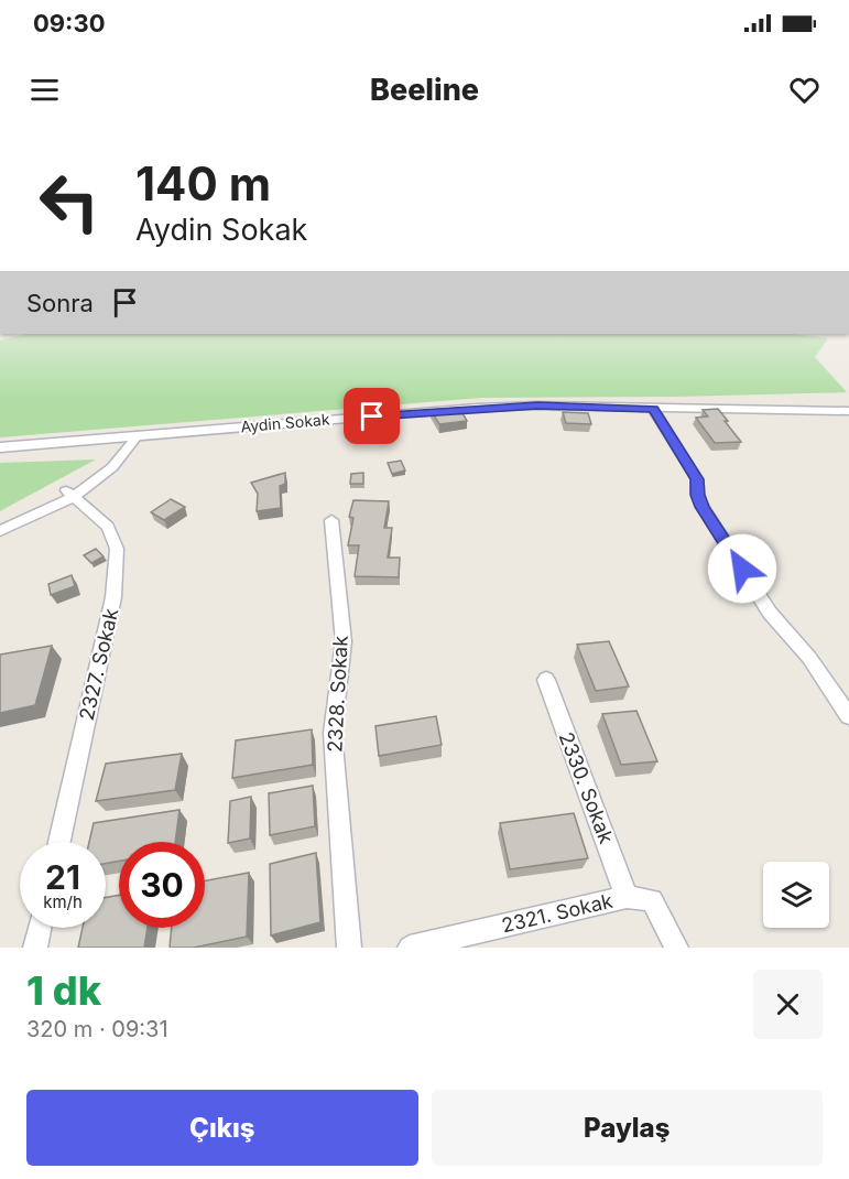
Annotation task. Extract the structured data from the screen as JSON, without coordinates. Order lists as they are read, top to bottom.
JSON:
{
  "streets": {
    "street": [
      "Aydin Sokak",
      "2327. Sokak",
      "2328. Sokak",
      "2330. Sokak",
      "2321. Sokak"
    ]
  },
  "crossings": [
    ["2330. Sokak", "2321. Sokak"]
  ],
  "page": {
    "status": "09:30",
    "header": "Beeline",
    "turn": ["140 m", "Aydin Sokak"],
    "then": "Sonra",
    "speed": "21 km/h",
    "limit": "30",
    "heading": ["1 dk", "320 m · 09:31"],
    "buttons": ["Çıkış", "Paylaş"]
  }
}
